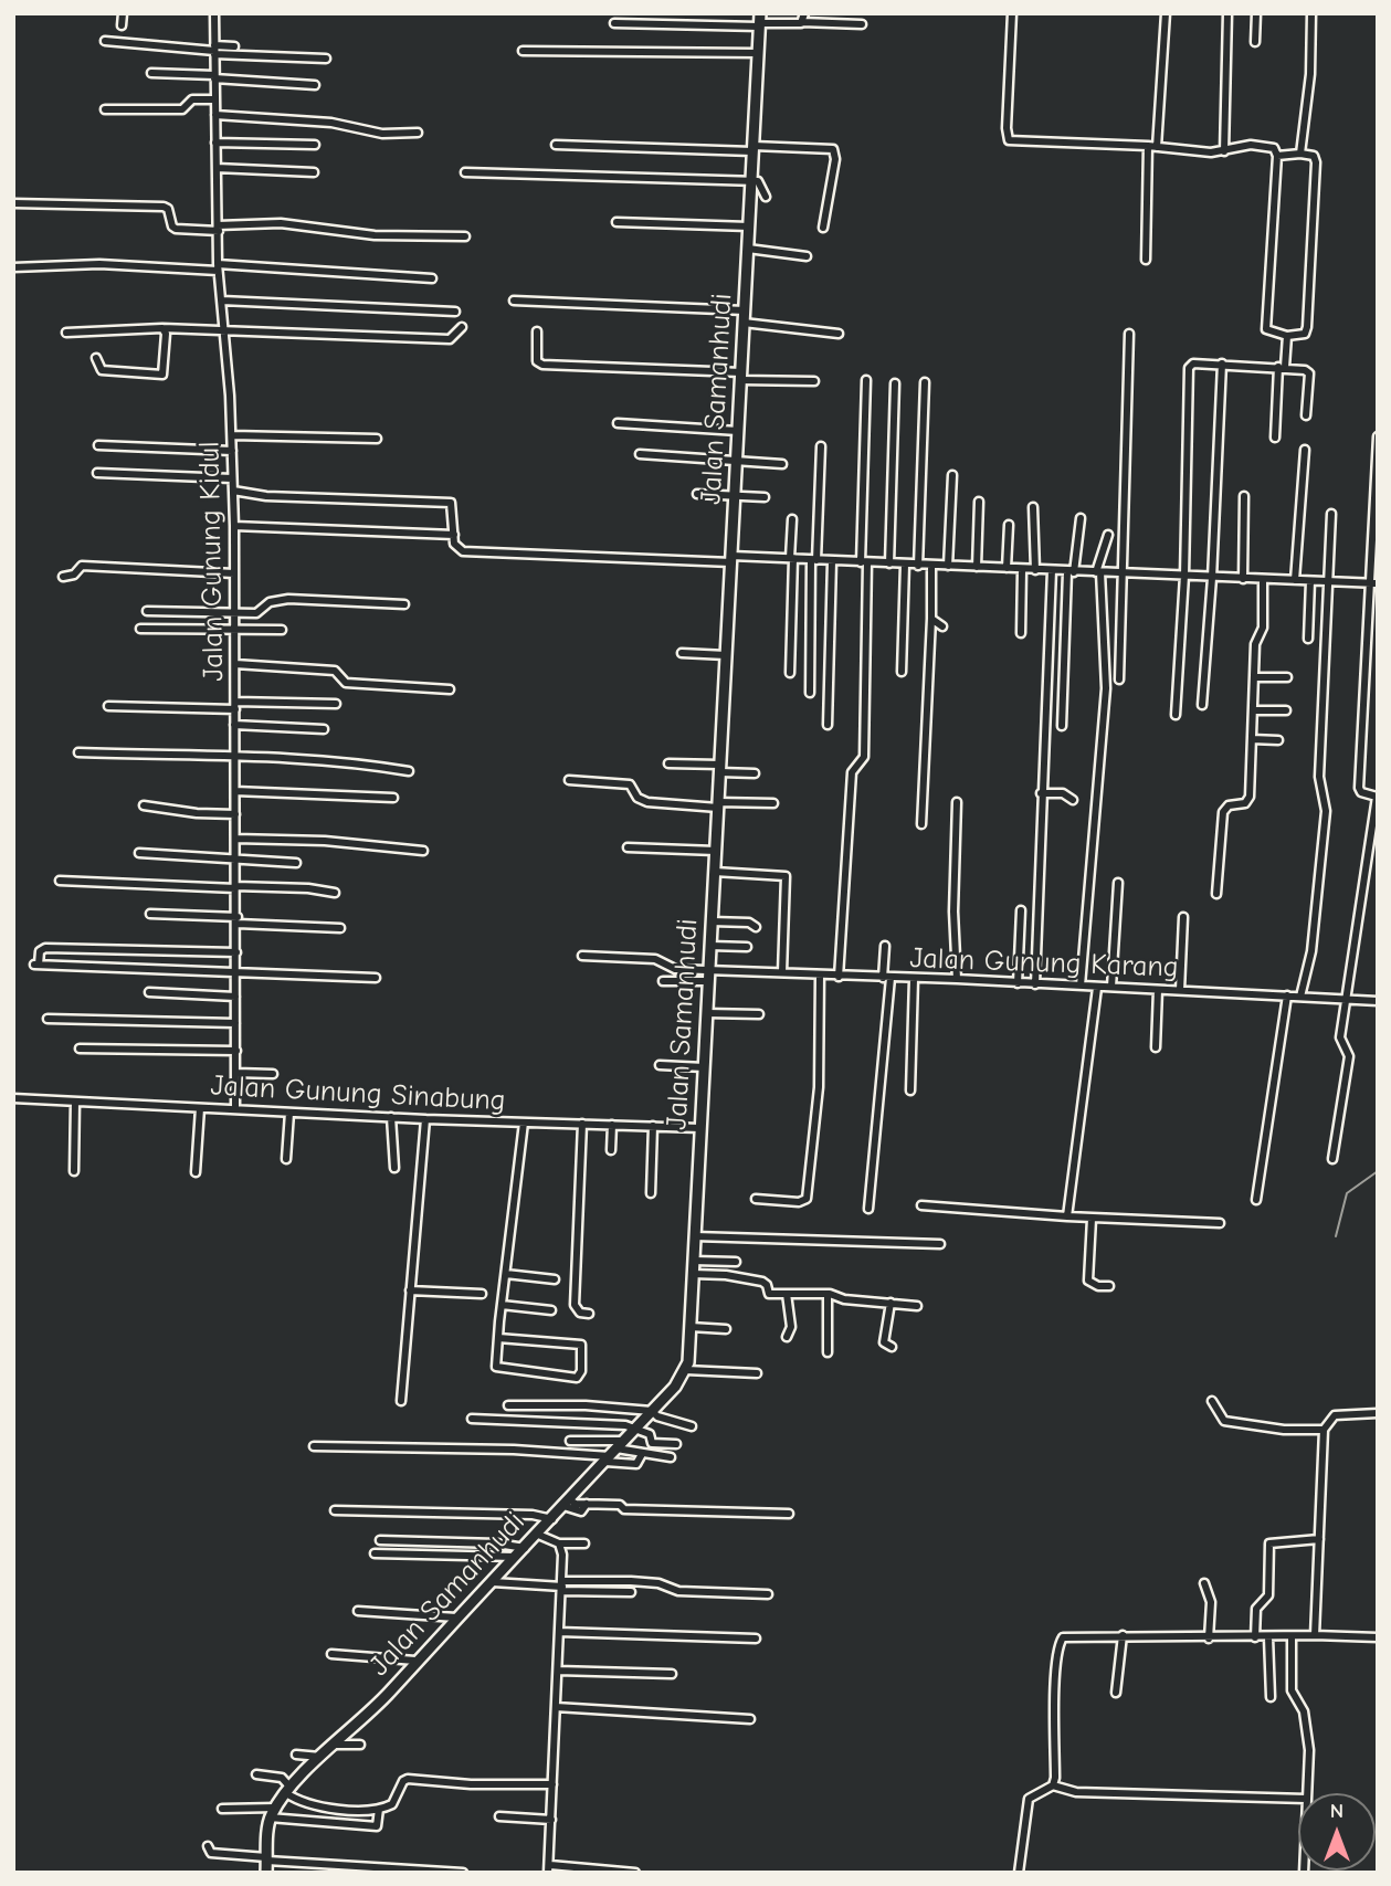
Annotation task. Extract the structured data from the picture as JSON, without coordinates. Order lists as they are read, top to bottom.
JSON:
{
  "streets": {
    "street": [
      "Jalan Samanhudi",
      "Jalan Gunung Kidul",
      "Jalan Gunung Karang",
      "Jalan Gunung Sinabung"
    ]
  },
  "crossings": [
    ["Jalan Samanhudi", "Jalan Gunung Karang"],
    ["Jalan Samanhudi", "Jalan Gunung Sinabung"],
    ["Jalan Gunung Kidul", "Jalan Gunung Sinabung"]
  ],
  "north": "top"
}
